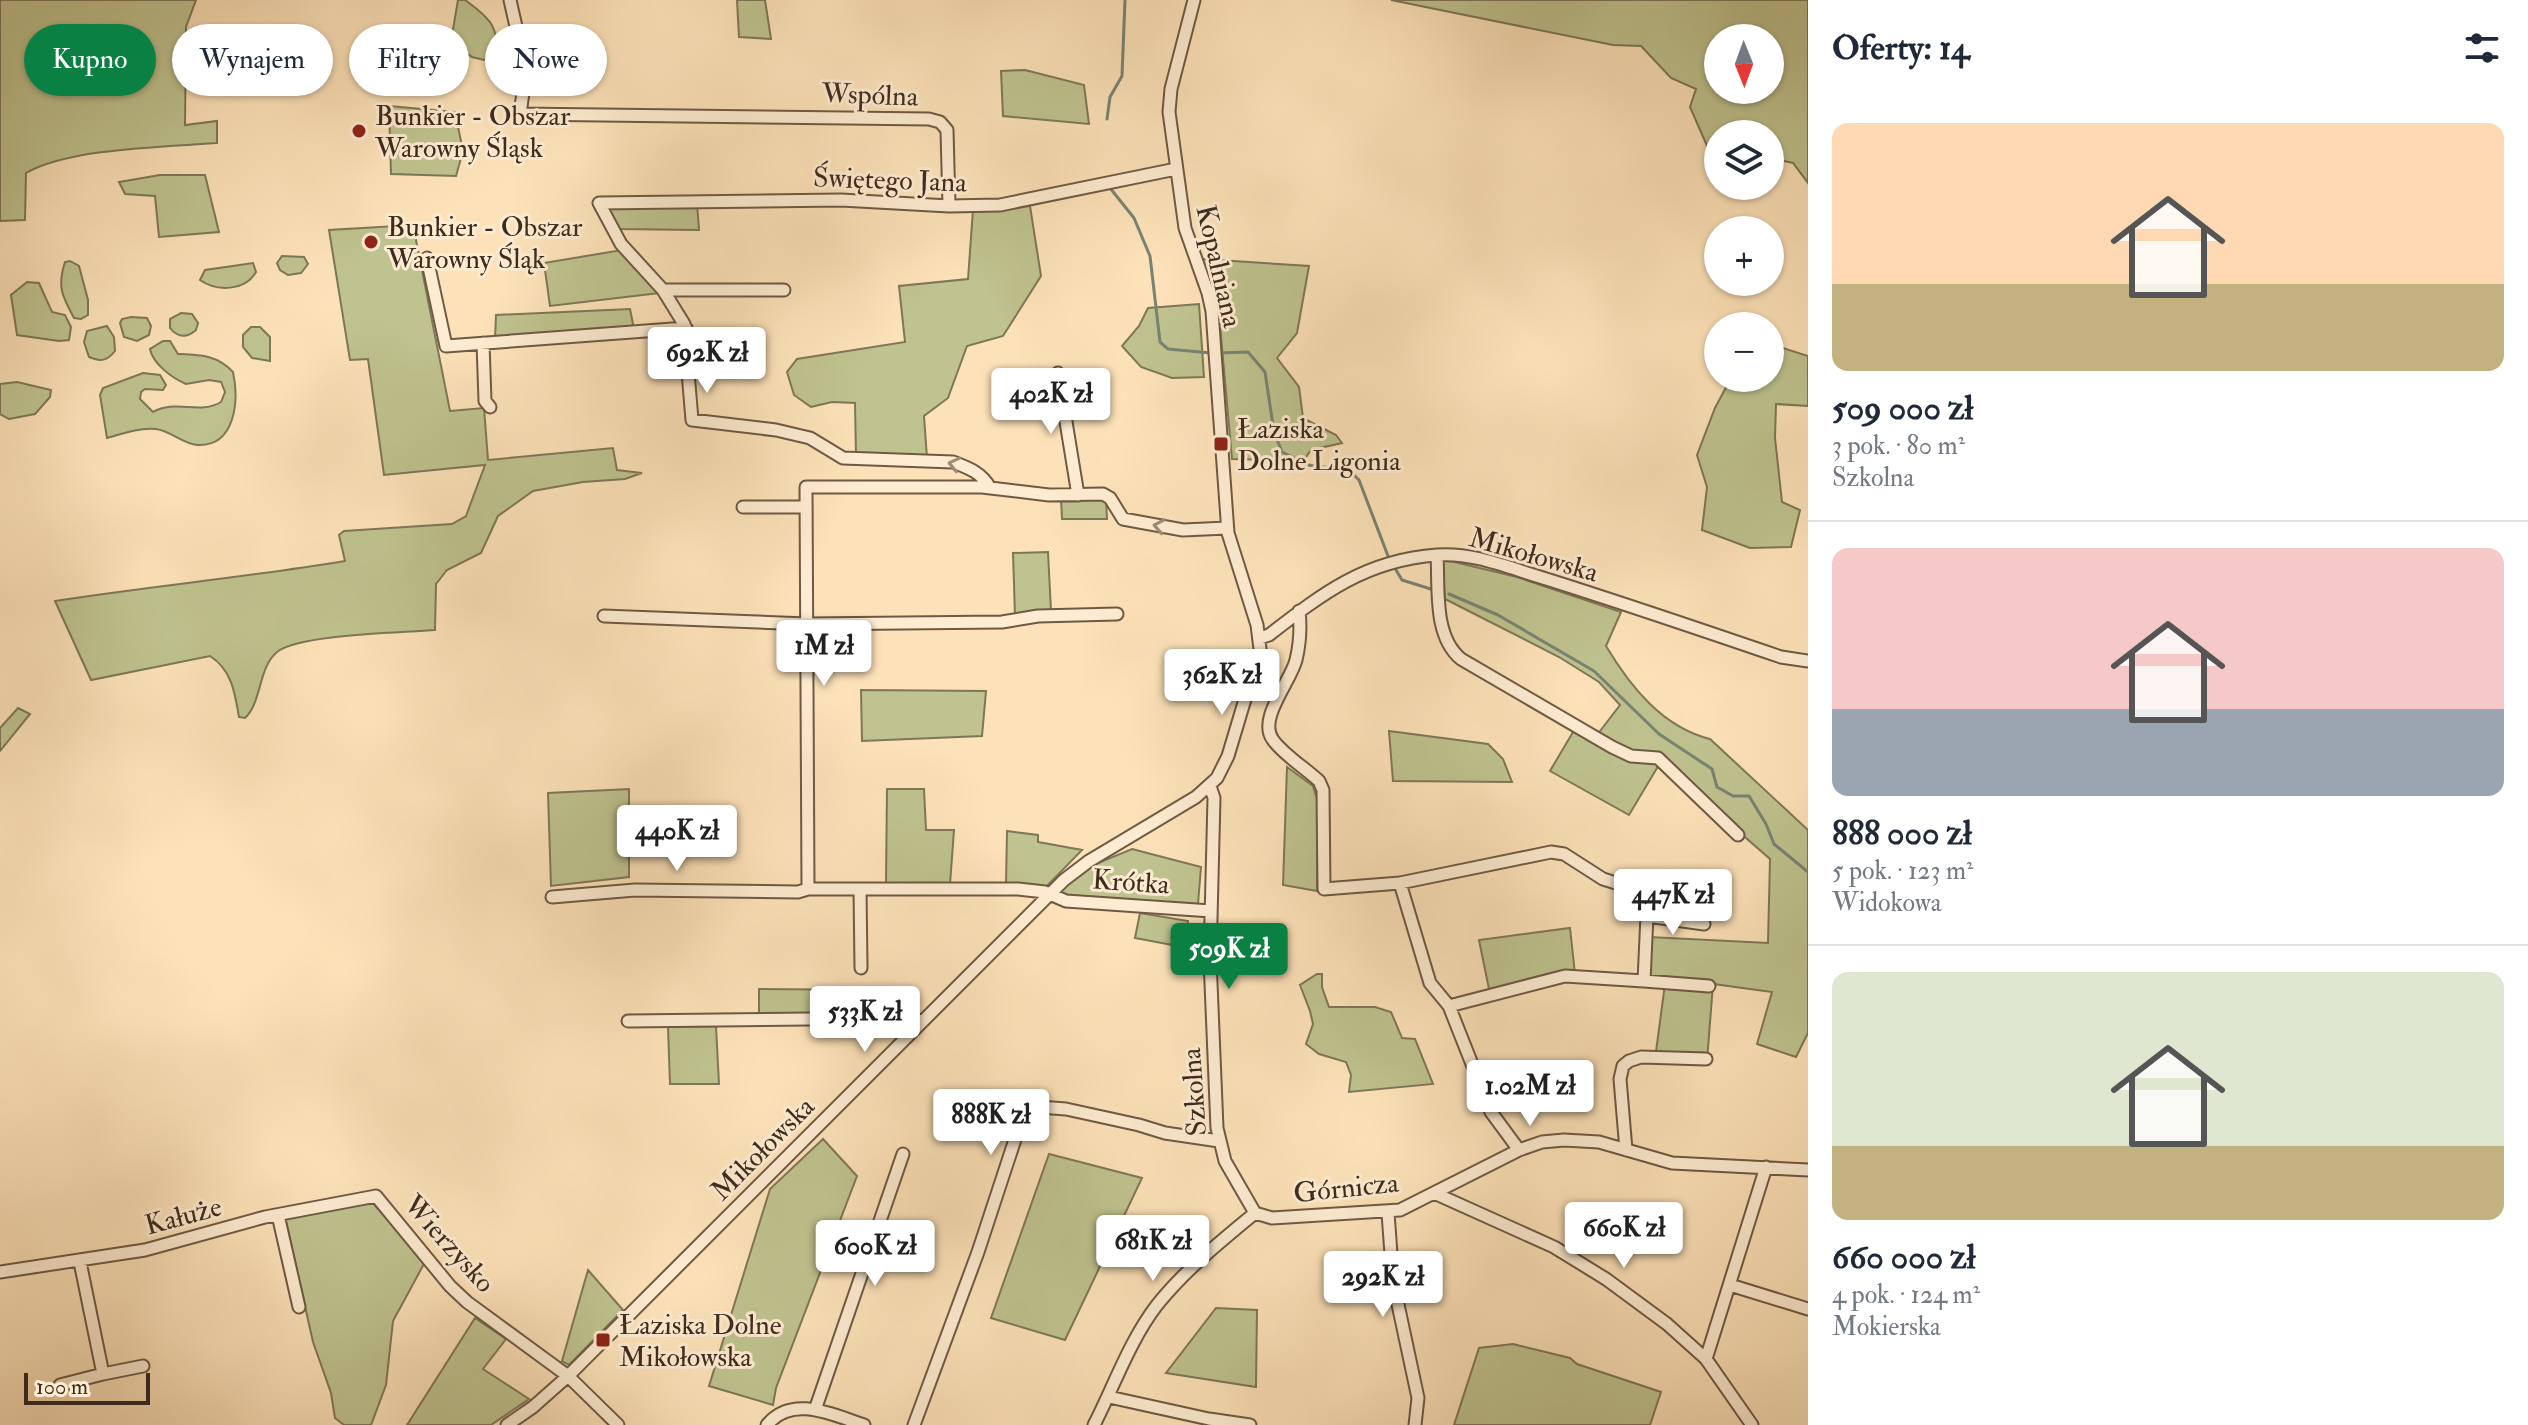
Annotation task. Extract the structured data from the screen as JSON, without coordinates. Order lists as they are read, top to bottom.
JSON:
{
  "streets": {
    "street": [
      "Wspólna",
      "Świętego Jana",
      "Kopalniana",
      "Mikołowska",
      "Krótka",
      "Szkolna",
      "Górnicza",
      "Kałuże",
      "Wierzysko"
    ]
  },
  "crossings": [
    ["Wspólna", "Świętego Jana"],
    ["Świętego Jana", "Kopalniana"],
    ["Kopalniana", "Mikołowska"],
    ["Mikołowska", "Krótka"],
    ["Mikołowska", "Szkolna"],
    ["Mikołowska", "Wierzysko"],
    ["Krótka", "Szkolna"],
    ["Szkolna", "Górnicza"],
    ["Kałuże", "Wierzysko"]
  ],
  "places": {
    "other": ["Bunkier - Obszar Warowny Śląsk", "Bunkier - Obszar Warowny Śląk"],
    "transit": ["Łaziska Dolne Ligonia", "Łaziska Dolne Mikołowska"]
  },
  "scale_bar": "100 m",
  "north": "bottom",
  "page": {
    "heading": "Oferty: 14",
    "map_buttons": ["+", "−"],
    "chip": [
      "Kupno",
      "Wynajem",
      "Filtry",
      "Nowe"
    ],
    "list": [
      {
        "name": "509 000 zł",
        "note": "3 pok. · 80 m² · Szkolna"
      },
      {
        "name": "888 000 zł",
        "note": "5 pok. · 123 m² · Widokowa"
      },
      {
        "name": "660 000 zł",
        "note": "4 pok. · 124 m² · Mokierska"
      }
    ],
    "price": [
      "692K zł",
      "402K zł",
      "1M zł",
      "362K zł",
      "440K zł",
      "447K zł",
      "509K zł",
      "533K zł",
      "1.02M zł",
      "888K zł",
      "660K zł",
      "681K zł",
      "600K zł",
      "292K zł"
    ],
    "scale": "100 m"
  }
}
